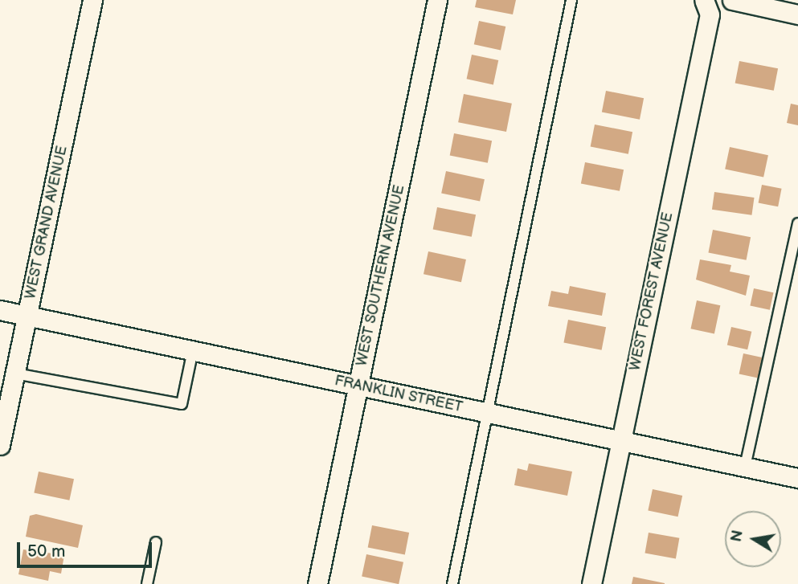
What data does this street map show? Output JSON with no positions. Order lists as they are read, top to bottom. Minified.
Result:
{"streets":{"street":["WEST GRAND AVENUE","WEST SOUTHERN AVENUE","WEST FOREST AVENUE","FRANKLIN STREET"]},"crossings":[["WEST GRAND AVENUE","FRANKLIN STREET"],["WEST SOUTHERN AVENUE","FRANKLIN STREET"],["WEST FOREST AVENUE","FRANKLIN STREET"]],"scale_bar":"50 m","north":"left"}
